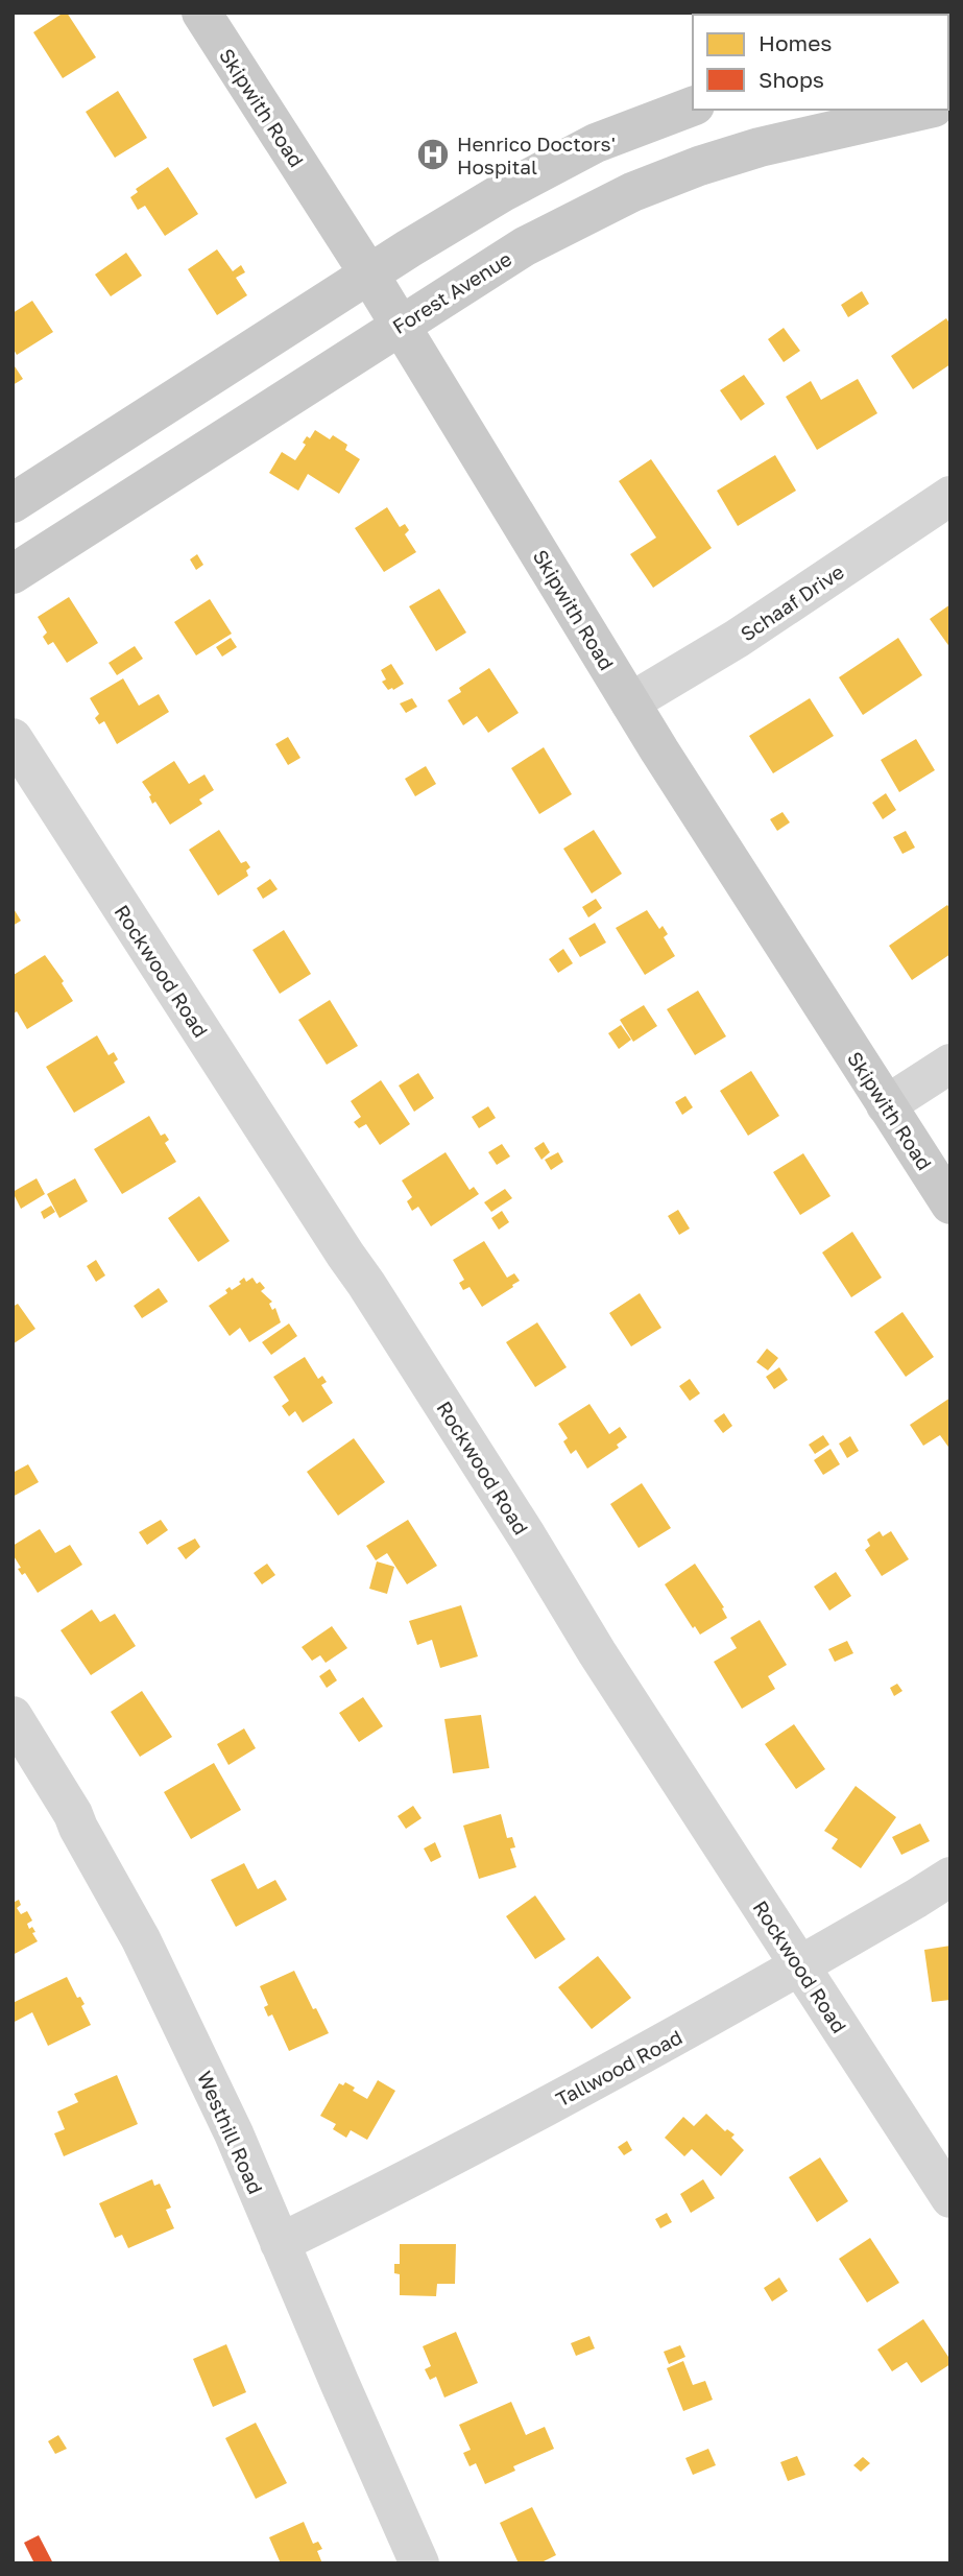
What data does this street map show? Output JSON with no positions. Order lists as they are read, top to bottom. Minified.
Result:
{"streets":{"main road":["Skipwith Road","Forest Avenue"],"street":["Schaaf Drive","Rockwood Road","Tallwood Road","Westhill Road"]},"crossings":[["Skipwith Road","Forest Avenue"],["Skipwith Road","Schaaf Drive"],["Rockwood Road","Tallwood Road"],["Tallwood Road","Westhill Road"]],"places":{"hospital":["Henrico Doctors' Hospital"]},"legend":["Homes","Shops"]}
